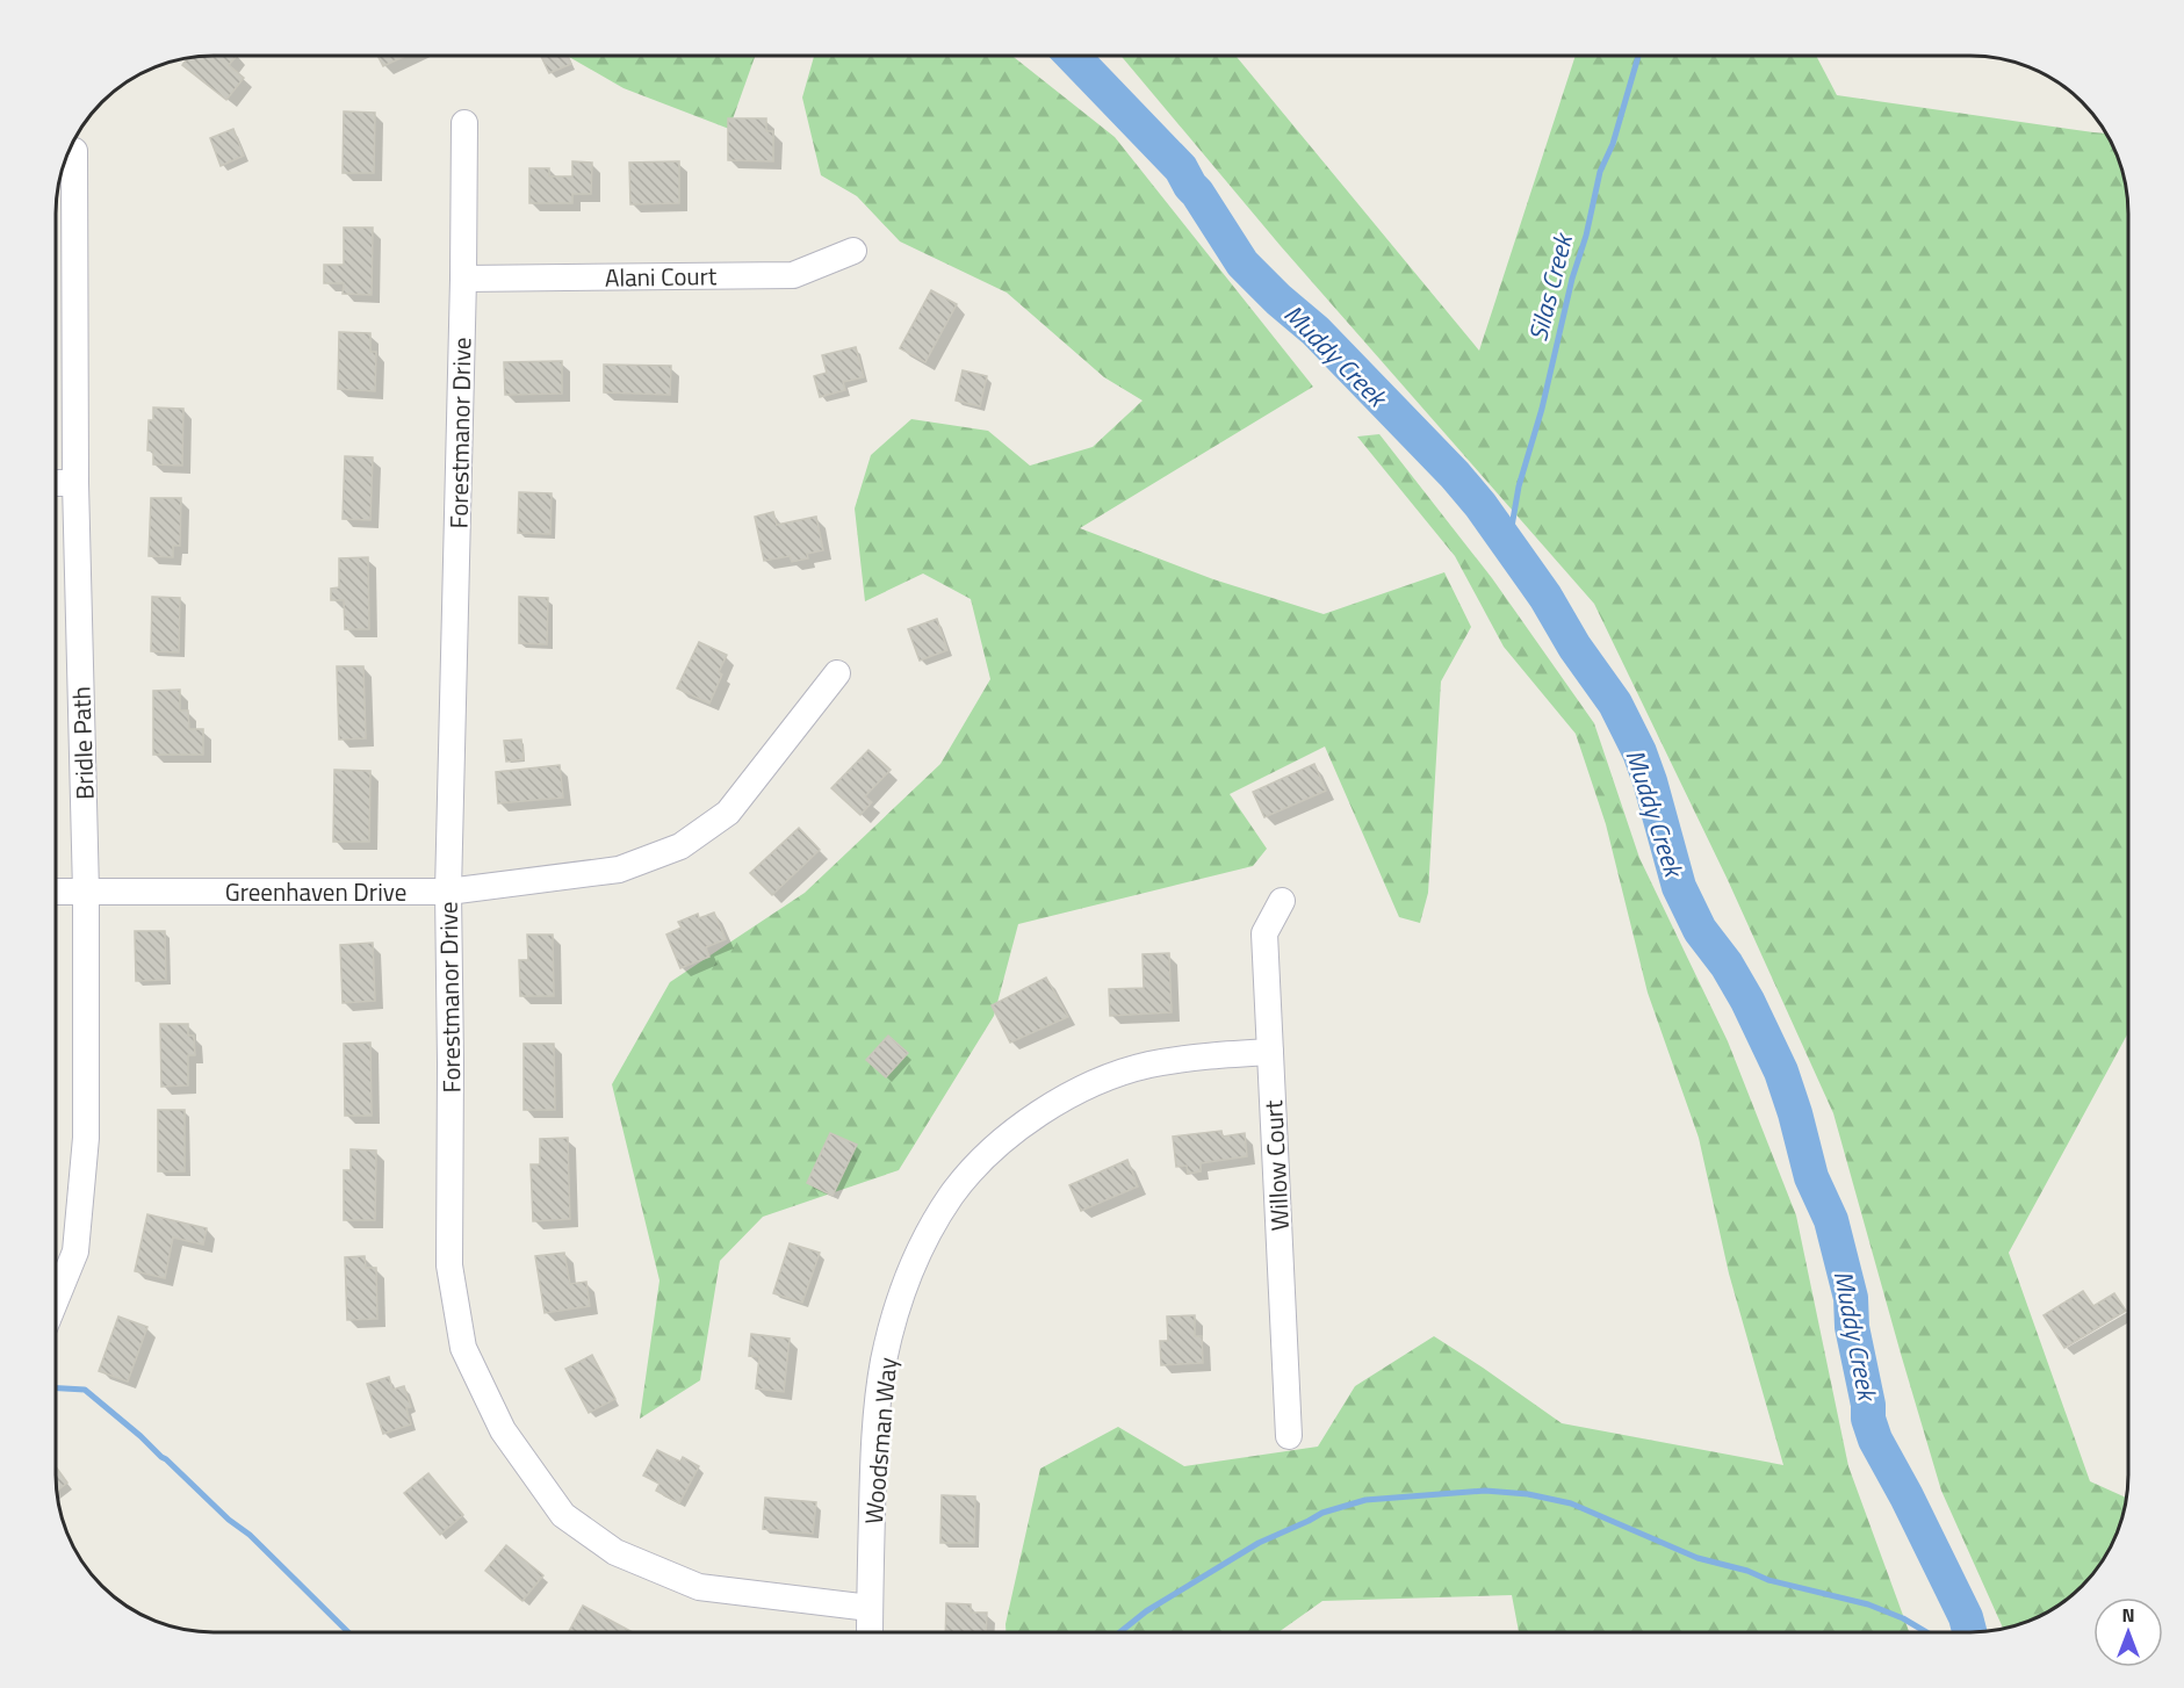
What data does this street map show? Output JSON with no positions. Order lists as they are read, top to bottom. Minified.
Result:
{"streets":{"street":["Alani Court","Forestmanor Drive","Bridle Path","Greenhaven Drive","Willow Court","Woodsman Way"]},"crossings":[["Alani Court","Forestmanor Drive"],["Forestmanor Drive","Greenhaven Drive"],["Forestmanor Drive","Woodsman Way"],["Bridle Path","Greenhaven Drive"],["Willow Court","Woodsman Way"]],"water":["Silas Creek","Muddy Creek"],"north":"top"}
